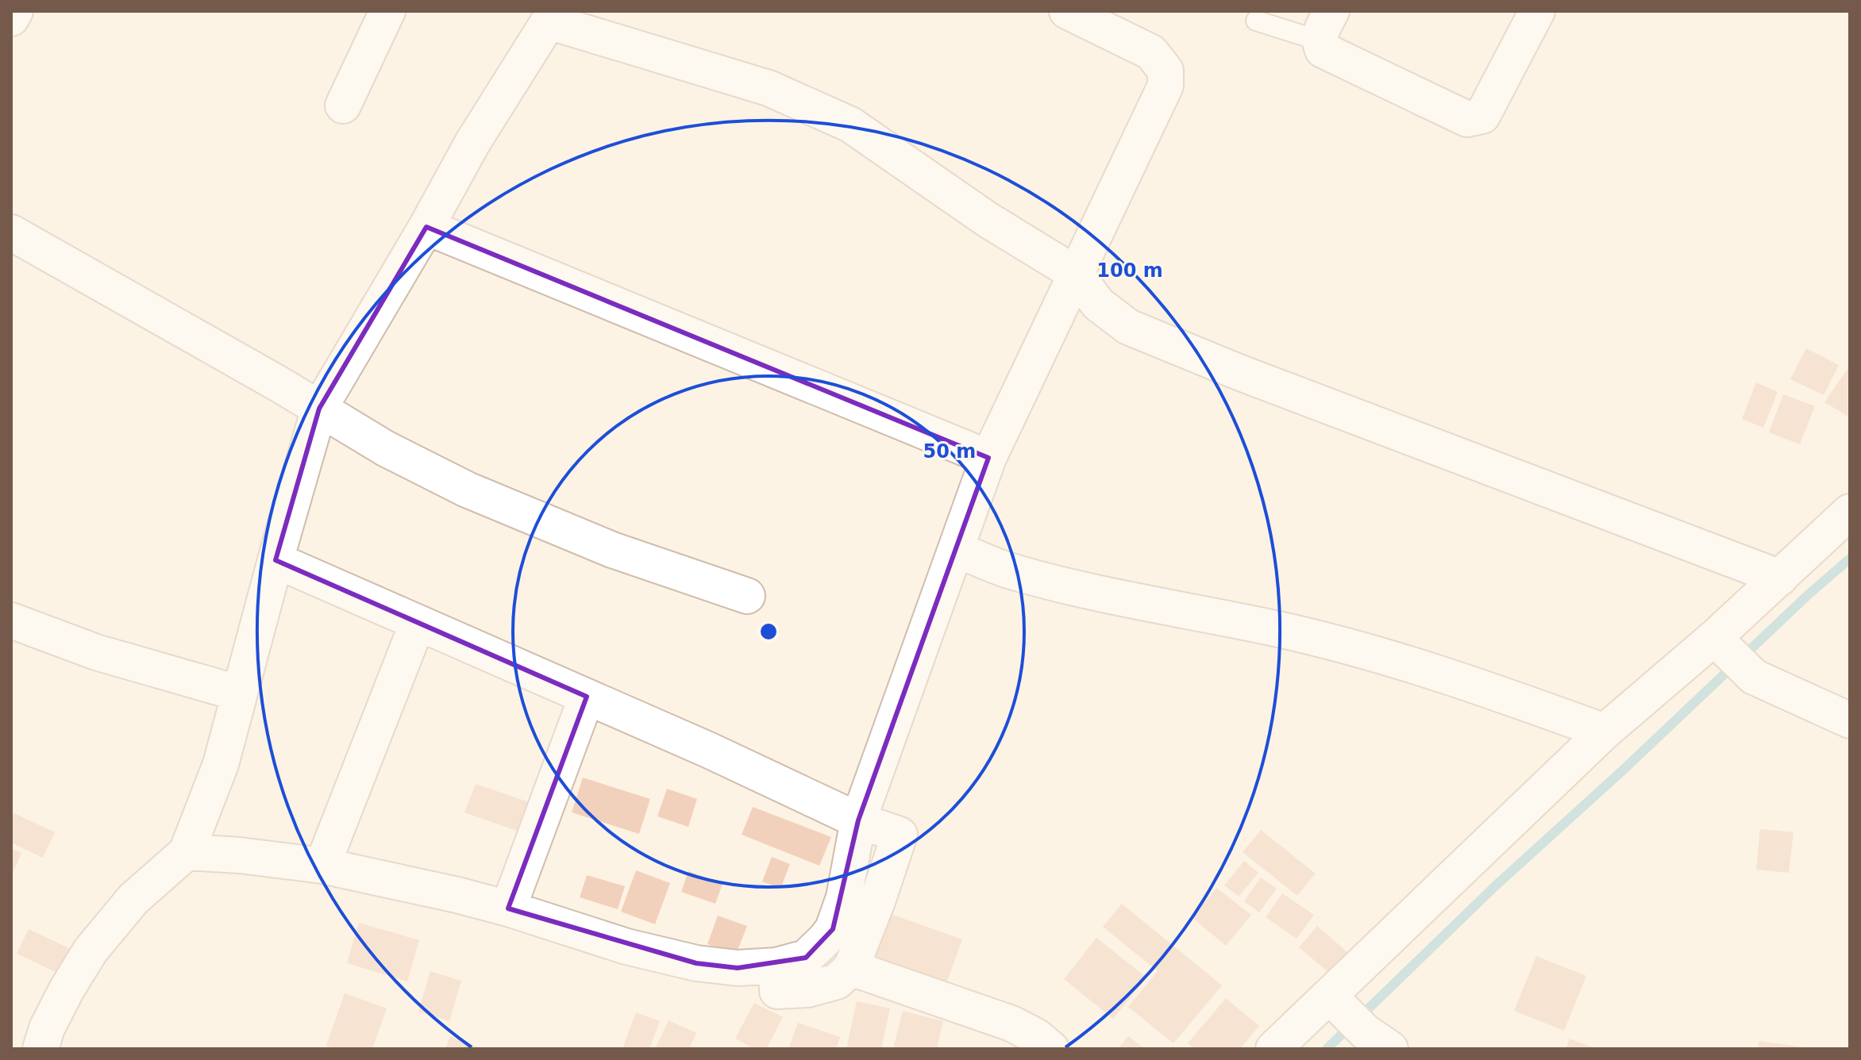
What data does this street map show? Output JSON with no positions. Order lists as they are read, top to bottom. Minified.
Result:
{"rings":["100 m","50 m"]}
